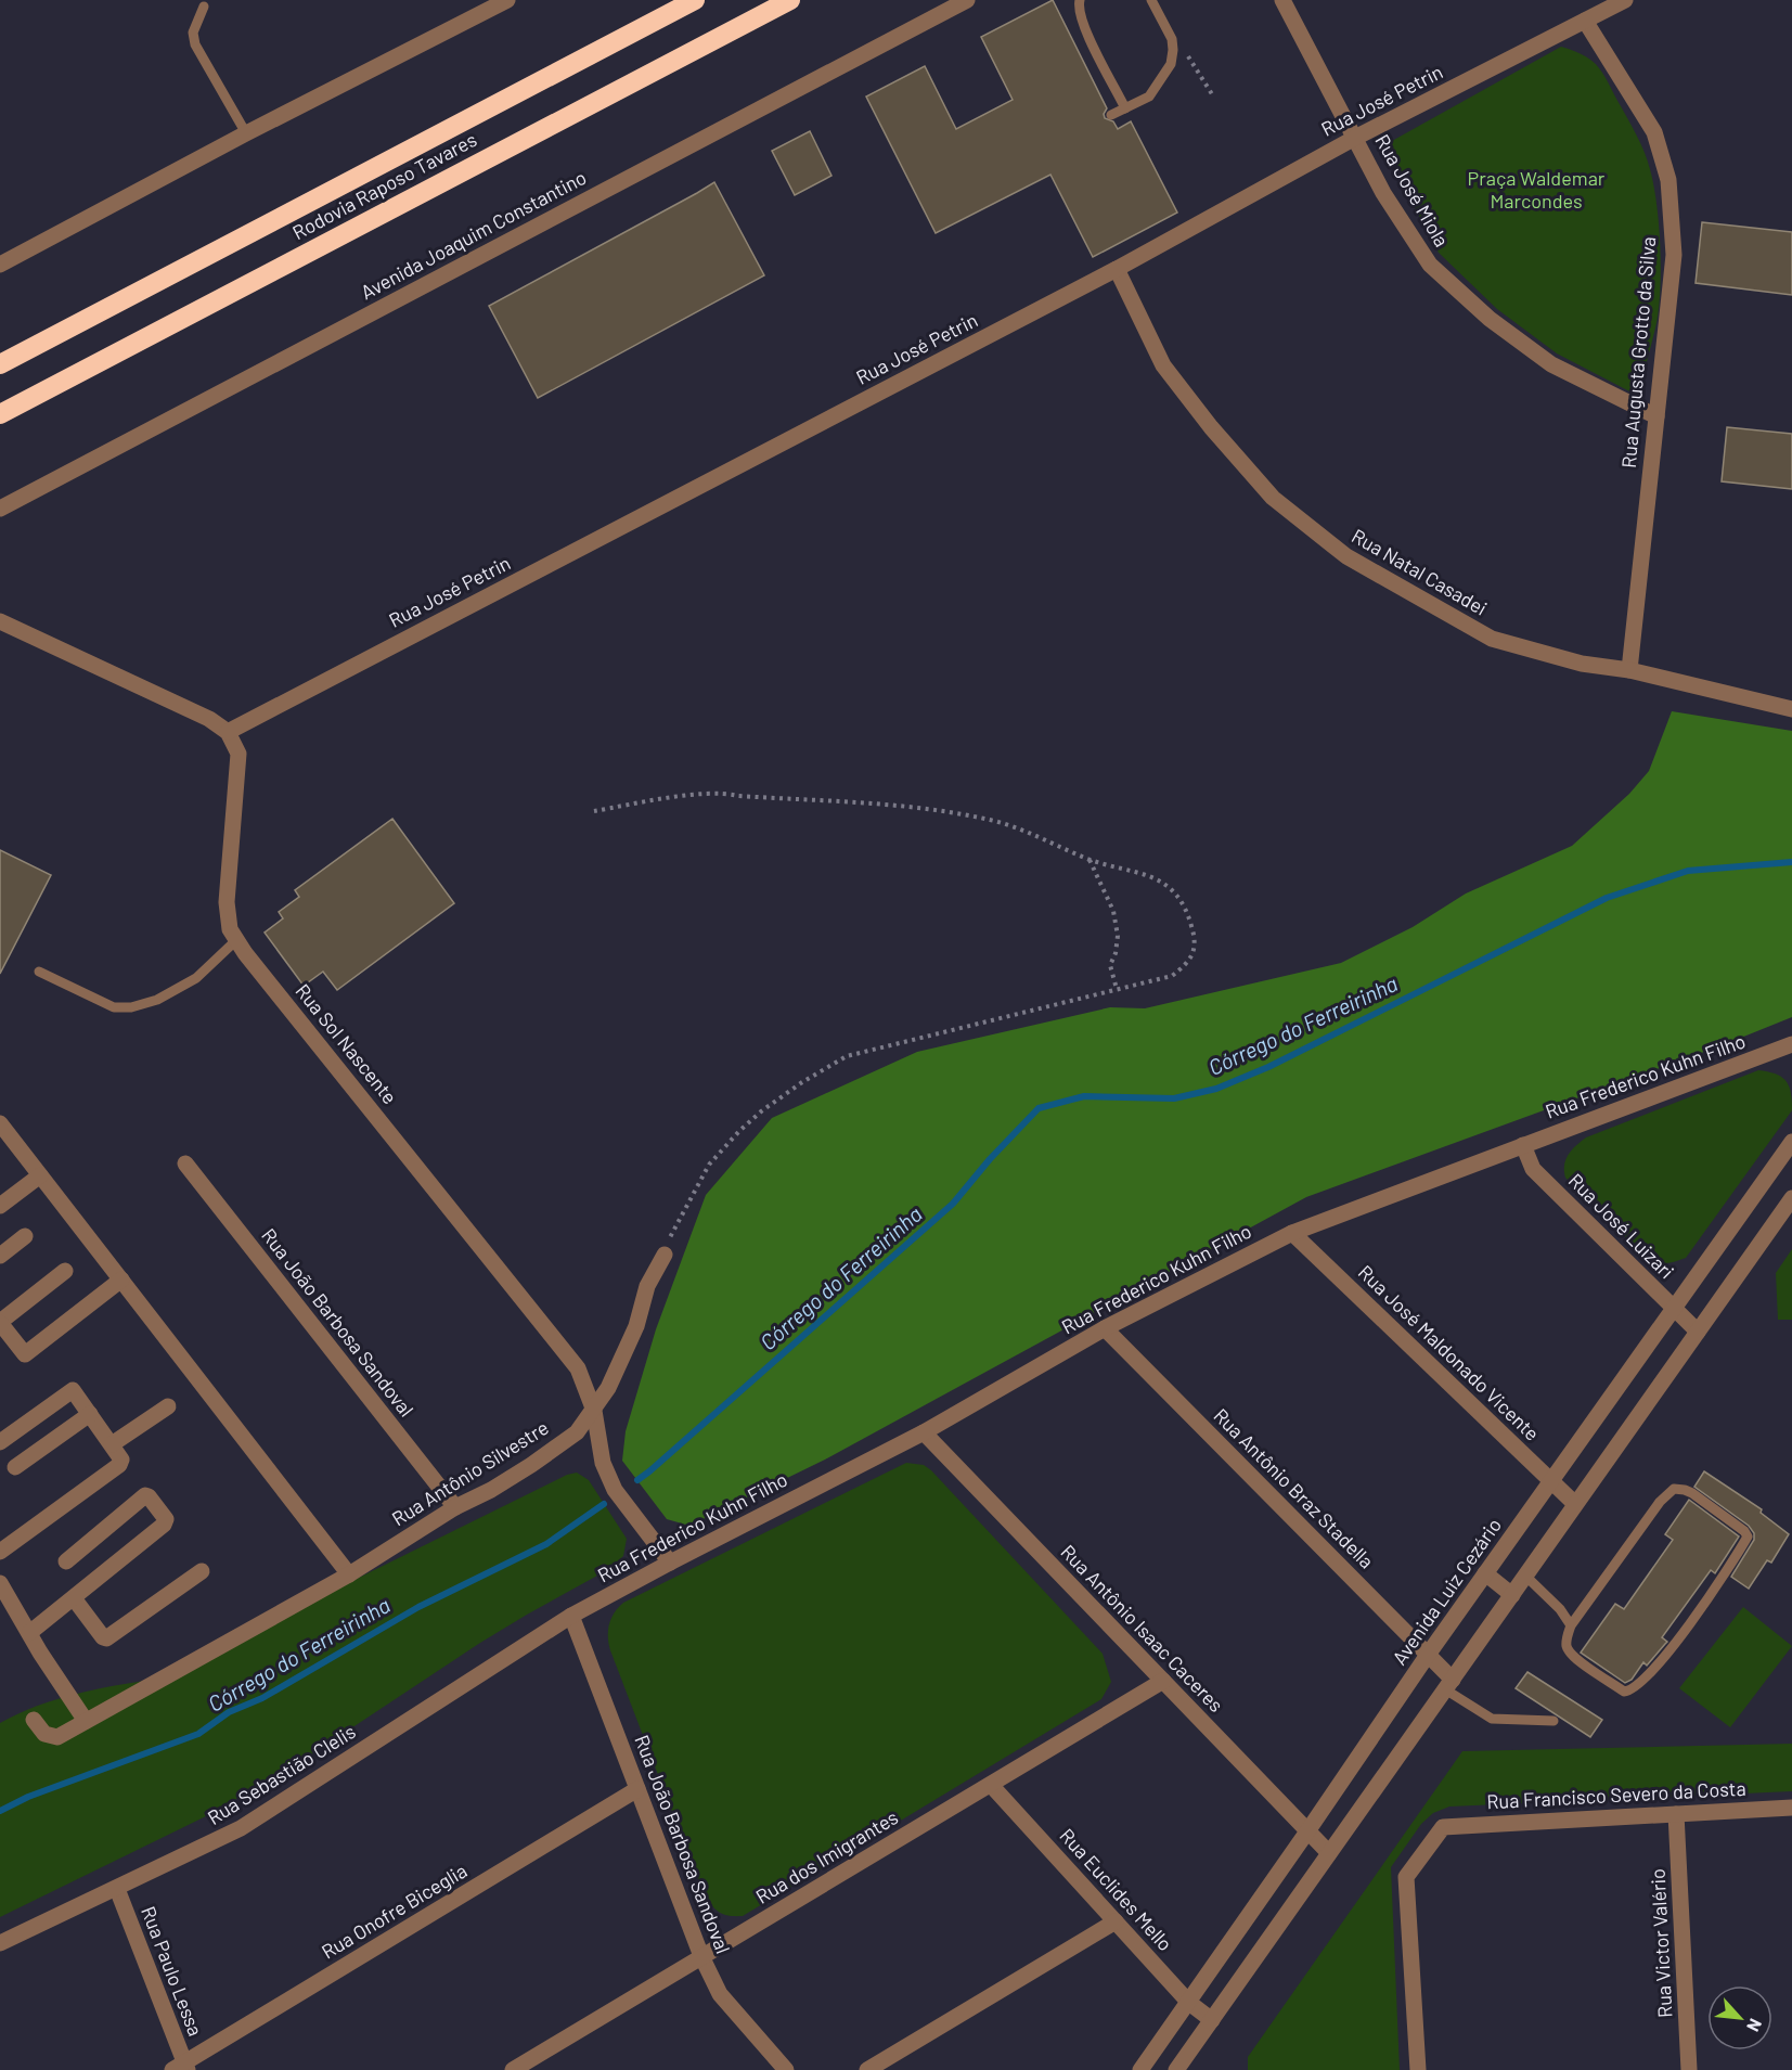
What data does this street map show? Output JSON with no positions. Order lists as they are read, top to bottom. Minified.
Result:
{"streets":{"highway":["Rodovia Raposo Tavares"],"street":["Rua José Petrin","Rua José Miola","Avenida Joaquim Constantino","Rua Augusta Grotto da Silva","Rua Natal Casadei","Rua Sol Nascente","Rua Frederico Kuhn Filho","Rua José Luizari","Rua João Barbosa Sandoval","Rua José Maldonado Vicente","Rua Antônio Silvestre","Rua Antônio Braz Stadella","Avenida Luiz Cezário","Rua Antônio Isaac Caceres","Rua Sebastião Clelis","Rua Francisco Severo da Costa","Rua dos Imigrantes","Rua Euclides Mello","Rua Onofre Biceglia","Rua Victor Valério","Rua Paulo Lessa"]},"crossings":[["Rua José Petrin","Rua José Miola"],["Rua José Petrin","Rua Augusta Grotto da Silva"],["Rua José Petrin","Rua Natal Casadei"],["Rua José Petrin","Rua Sol Nascente"],["Rua José Miola","Rua Augusta Grotto da Silva"],["Rua Augusta Grotto da Silva","Rua Natal Casadei"],["Rua Sol Nascente","Rua Frederico Kuhn Filho"],["Rua Sol Nascente","Rua Antônio Silvestre"],["Rua Frederico Kuhn Filho","Rua José Luizari"],["Rua Frederico Kuhn Filho","Rua João Barbosa Sandoval"],["Rua Frederico Kuhn Filho","Rua José Maldonado Vicente"],["Rua Frederico Kuhn Filho","Rua Antônio Braz Stadella"],["Rua Frederico Kuhn Filho","Rua Antônio Isaac Caceres"],["Rua Frederico Kuhn Filho","Rua Sebastião Clelis"],["Rua José Luizari","Avenida Luiz Cezário"],["Rua João Barbosa Sandoval","Rua Antônio Silvestre"],["Rua João Barbosa Sandoval","Rua Sebastião Clelis"],["Rua João Barbosa Sandoval","Rua dos Imigrantes"],["Rua João Barbosa Sandoval","Rua Onofre Biceglia"],["Rua José Maldonado Vicente","Avenida Luiz Cezário"],["Rua Antônio Braz Stadella","Avenida Luiz Cezário"],["Avenida Luiz Cezário","Rua Antônio Isaac Caceres"],["Avenida Luiz Cezário","Rua Euclides Mello"],["Rua Antônio Isaac Caceres","Rua dos Imigrantes"],["Rua Sebastião Clelis","Rua Paulo Lessa"],["Rua Francisco Severo da Costa","Rua Victor Valério"],["Rua dos Imigrantes","Rua Euclides Mello"],["Rua Onofre Biceglia","Rua Paulo Lessa"]],"water":["Córrego do Ferreirinha"],"parks":["Praça Waldemar Marcondes"],"north":"bottom right"}
